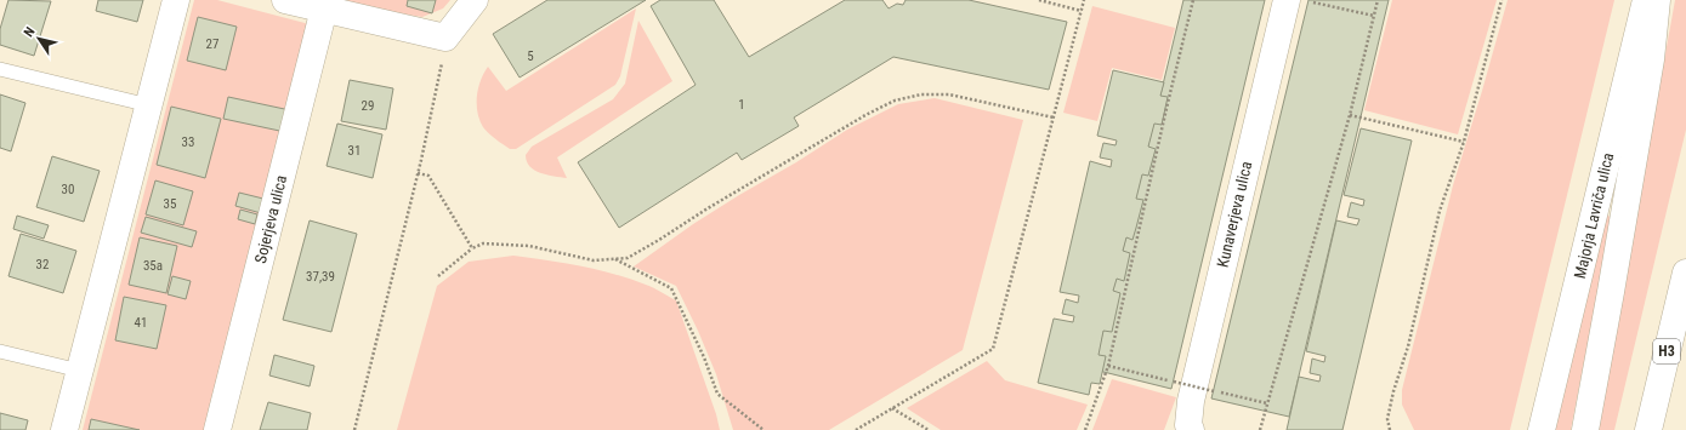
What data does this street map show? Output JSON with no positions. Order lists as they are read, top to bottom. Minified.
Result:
{"streets":{"main road":["Kunaverjeva ulica","Majorja Lavriča ulica","Sojerjeva ulica","H3"]},"house_numbers":["27","5","1","29","33","31","30","35","32","35a","37,39","41"],"north":"top left"}
